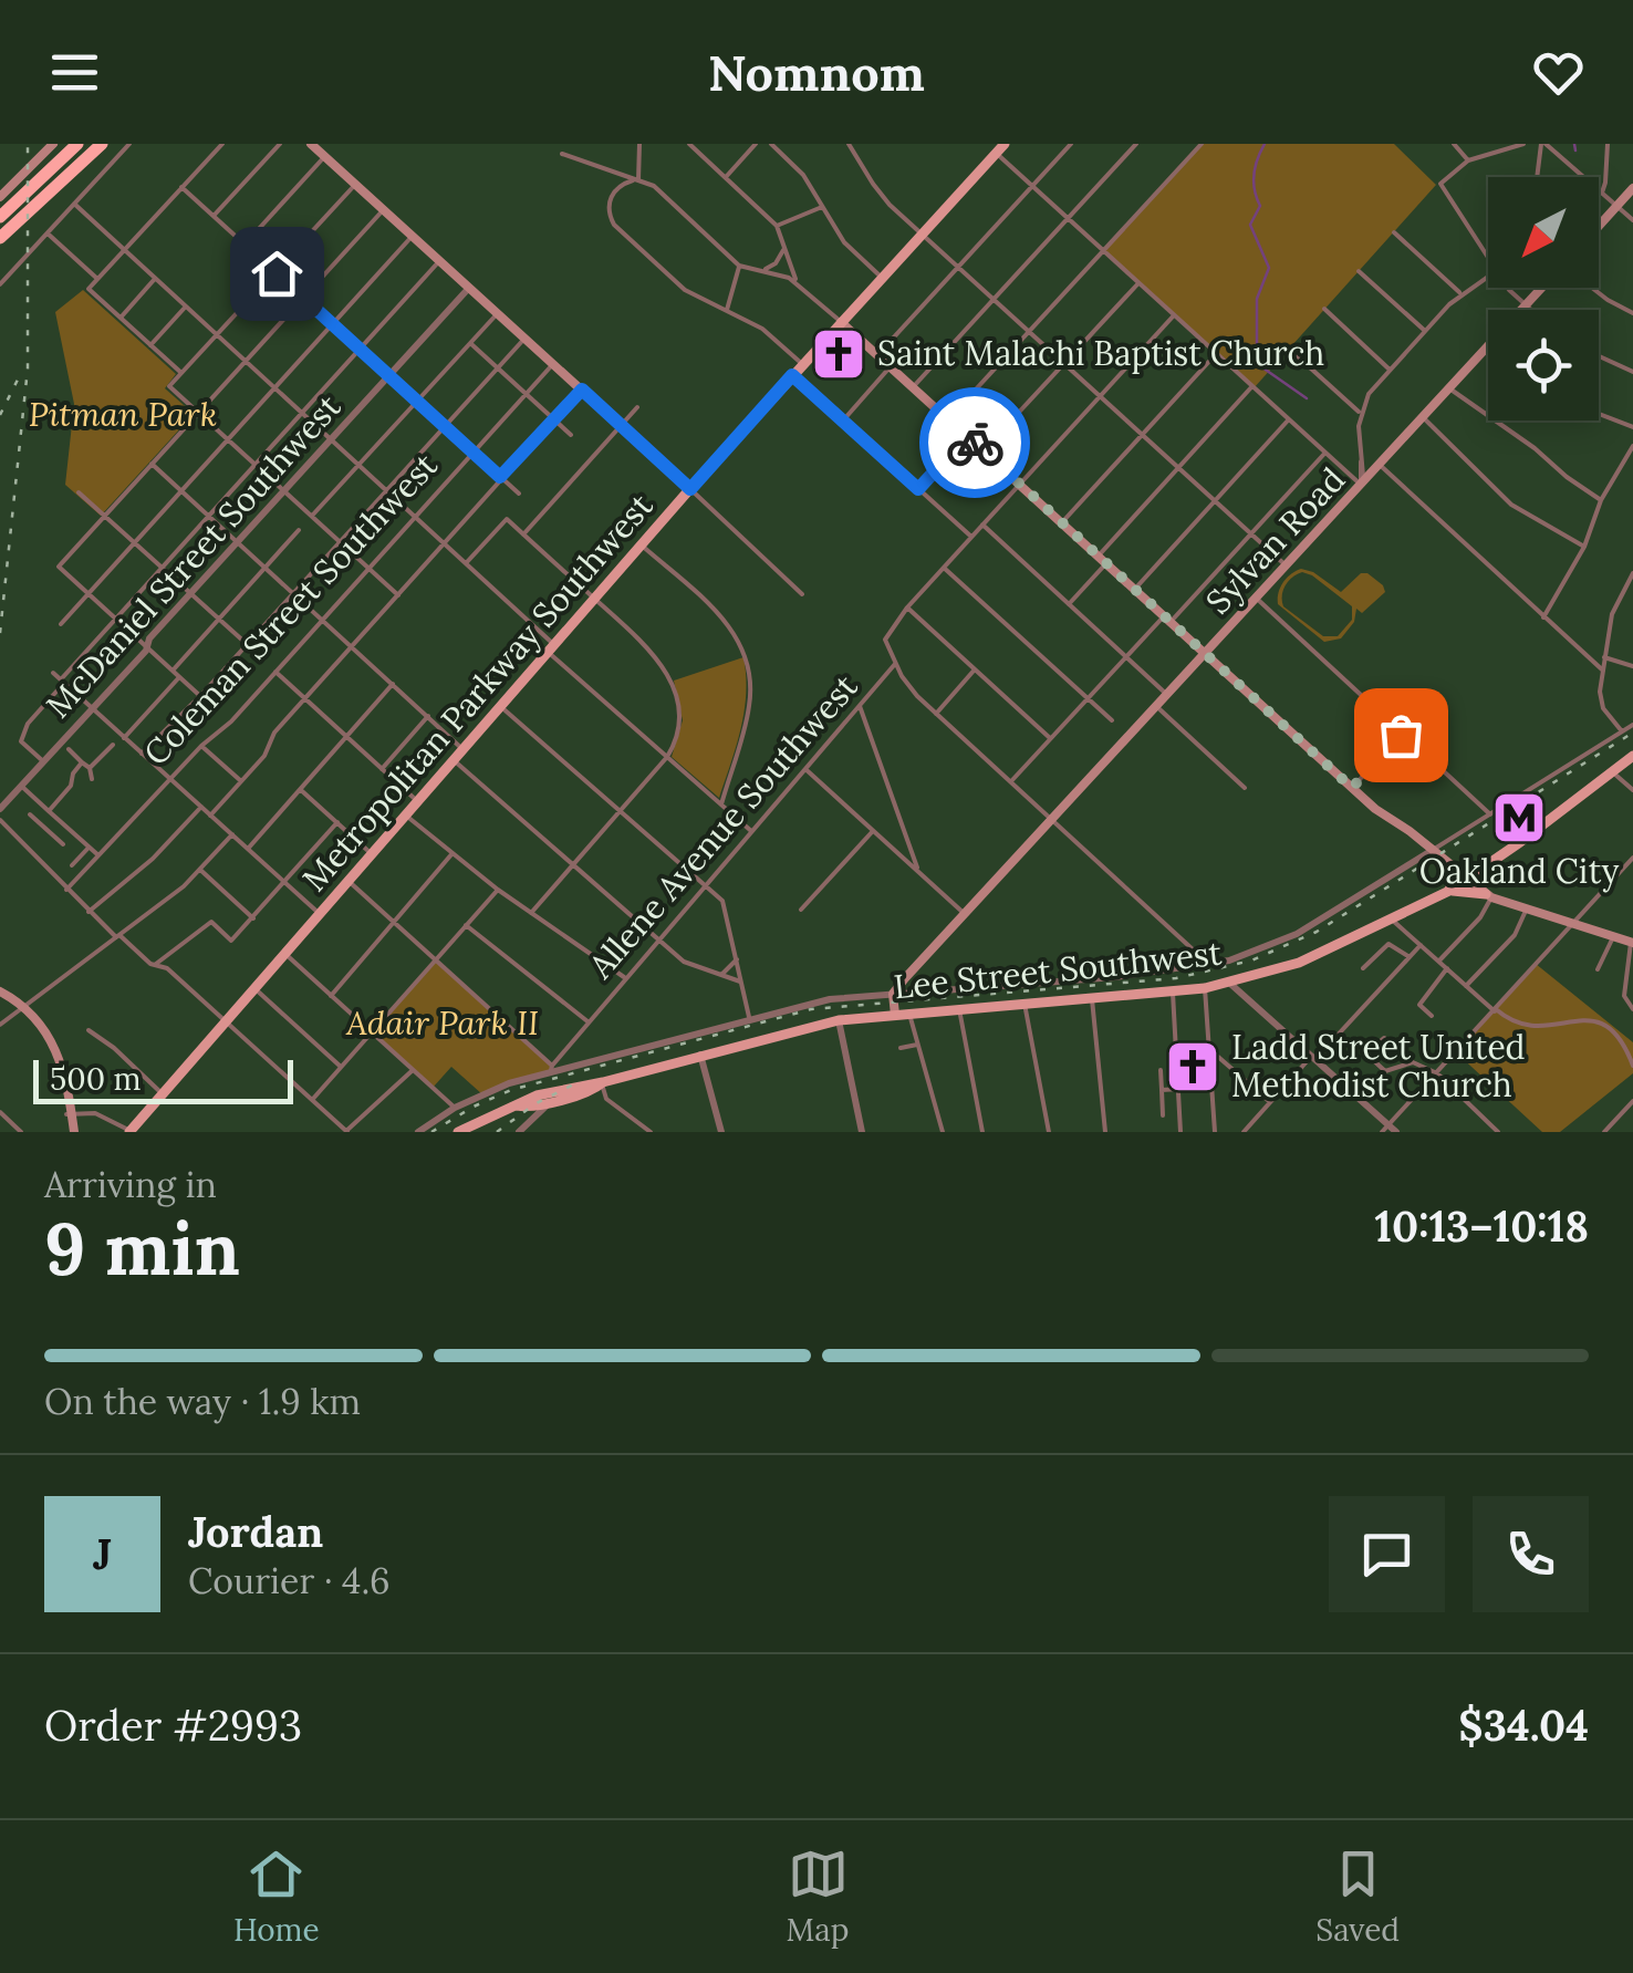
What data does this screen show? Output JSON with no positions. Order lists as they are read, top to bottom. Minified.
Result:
{"streets":{"main road":["Sylvan Road","Metropolitan Parkway Southwest","Lee Street Southwest"],"street":["McDaniel Street Southwest","Coleman Street Southwest","Allene Avenue Southwest"]},"parks":["Pitman Park","Adair Park II"],"places":{"church":["Saint Malachi Baptist Church","Ladd Street United Methodist Church"],"metro station":["Oakland City"]},"scale_bar":"500 m","north":"bottom left","page":{"header":"Nomnom","scale":"500 m","heading":["9 min","Arriving in","10:13–10:18"],"panel":["Jordan","Courier · 4.6","Order #2993","$34.04"],"bar":"On the way · 1.9 km","round":"J","tabs":["Home","Map","Saved"]}}
